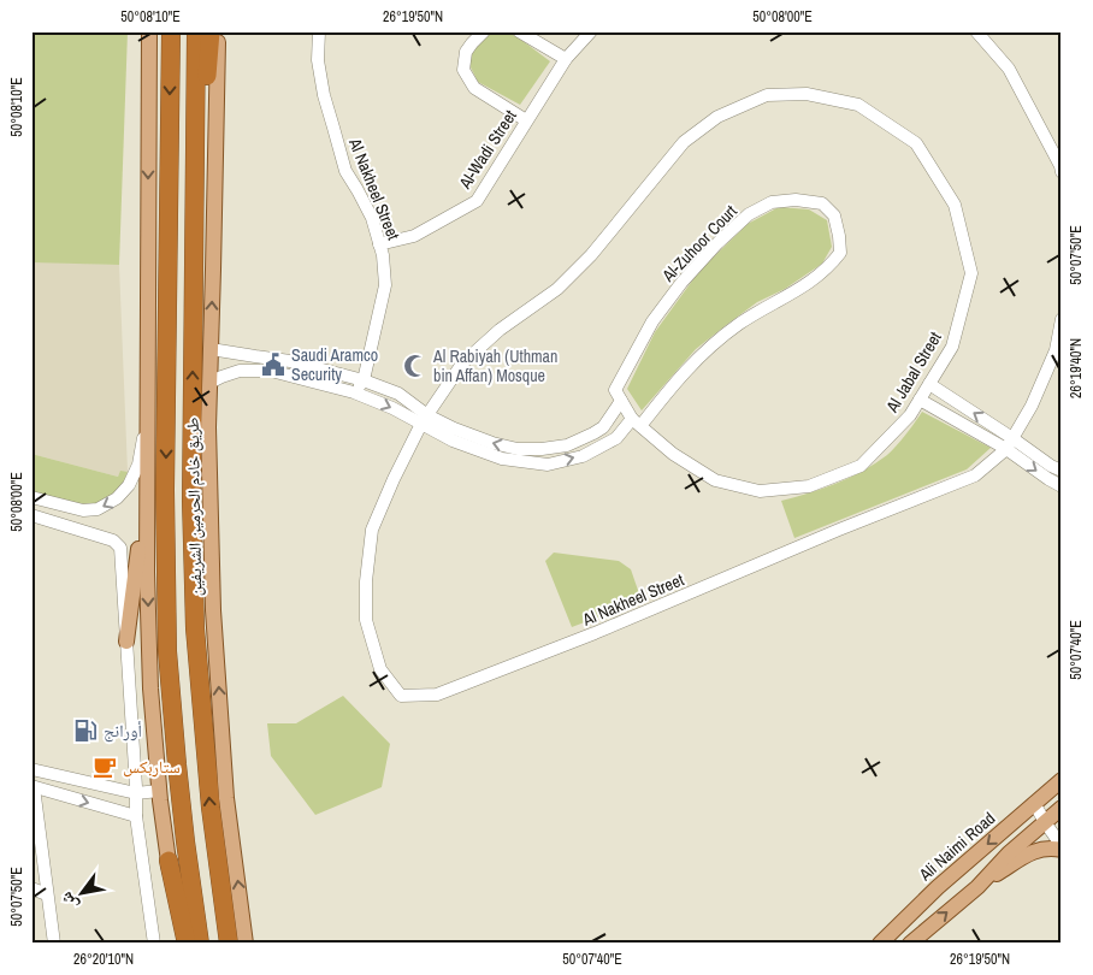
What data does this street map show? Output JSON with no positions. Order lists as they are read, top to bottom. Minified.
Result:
{"streets":{"highway":["طريق خادم الحرمين الشريفين"],"main road":["Ali Naimi Road"],"street":["Al-Wadi Street","Al Nakheel Street","Al-Zuhoor Court","Al Jabal Street"]},"crossings":[["Al-Wadi Street","Al Nakheel Street"],["Al Nakheel Street","Al Jabal Street"],["Al-Zuhoor Court","Al Jabal Street"]],"places":{"public building":["Saudi Aramco Security"],"mosque":["Al Rabiyah (Uthman bin Affan) Mosque"],"fuel station":["أورانج"],"cafe":["ستاربكس"]},"north":"bottom left","coordinates":["50°08'10\"E","26°19'50\"N","50°08'00\"E","50°07'50\"E","26°19'40\"N","50°07'40\"E","26°20'10\"N"]}
